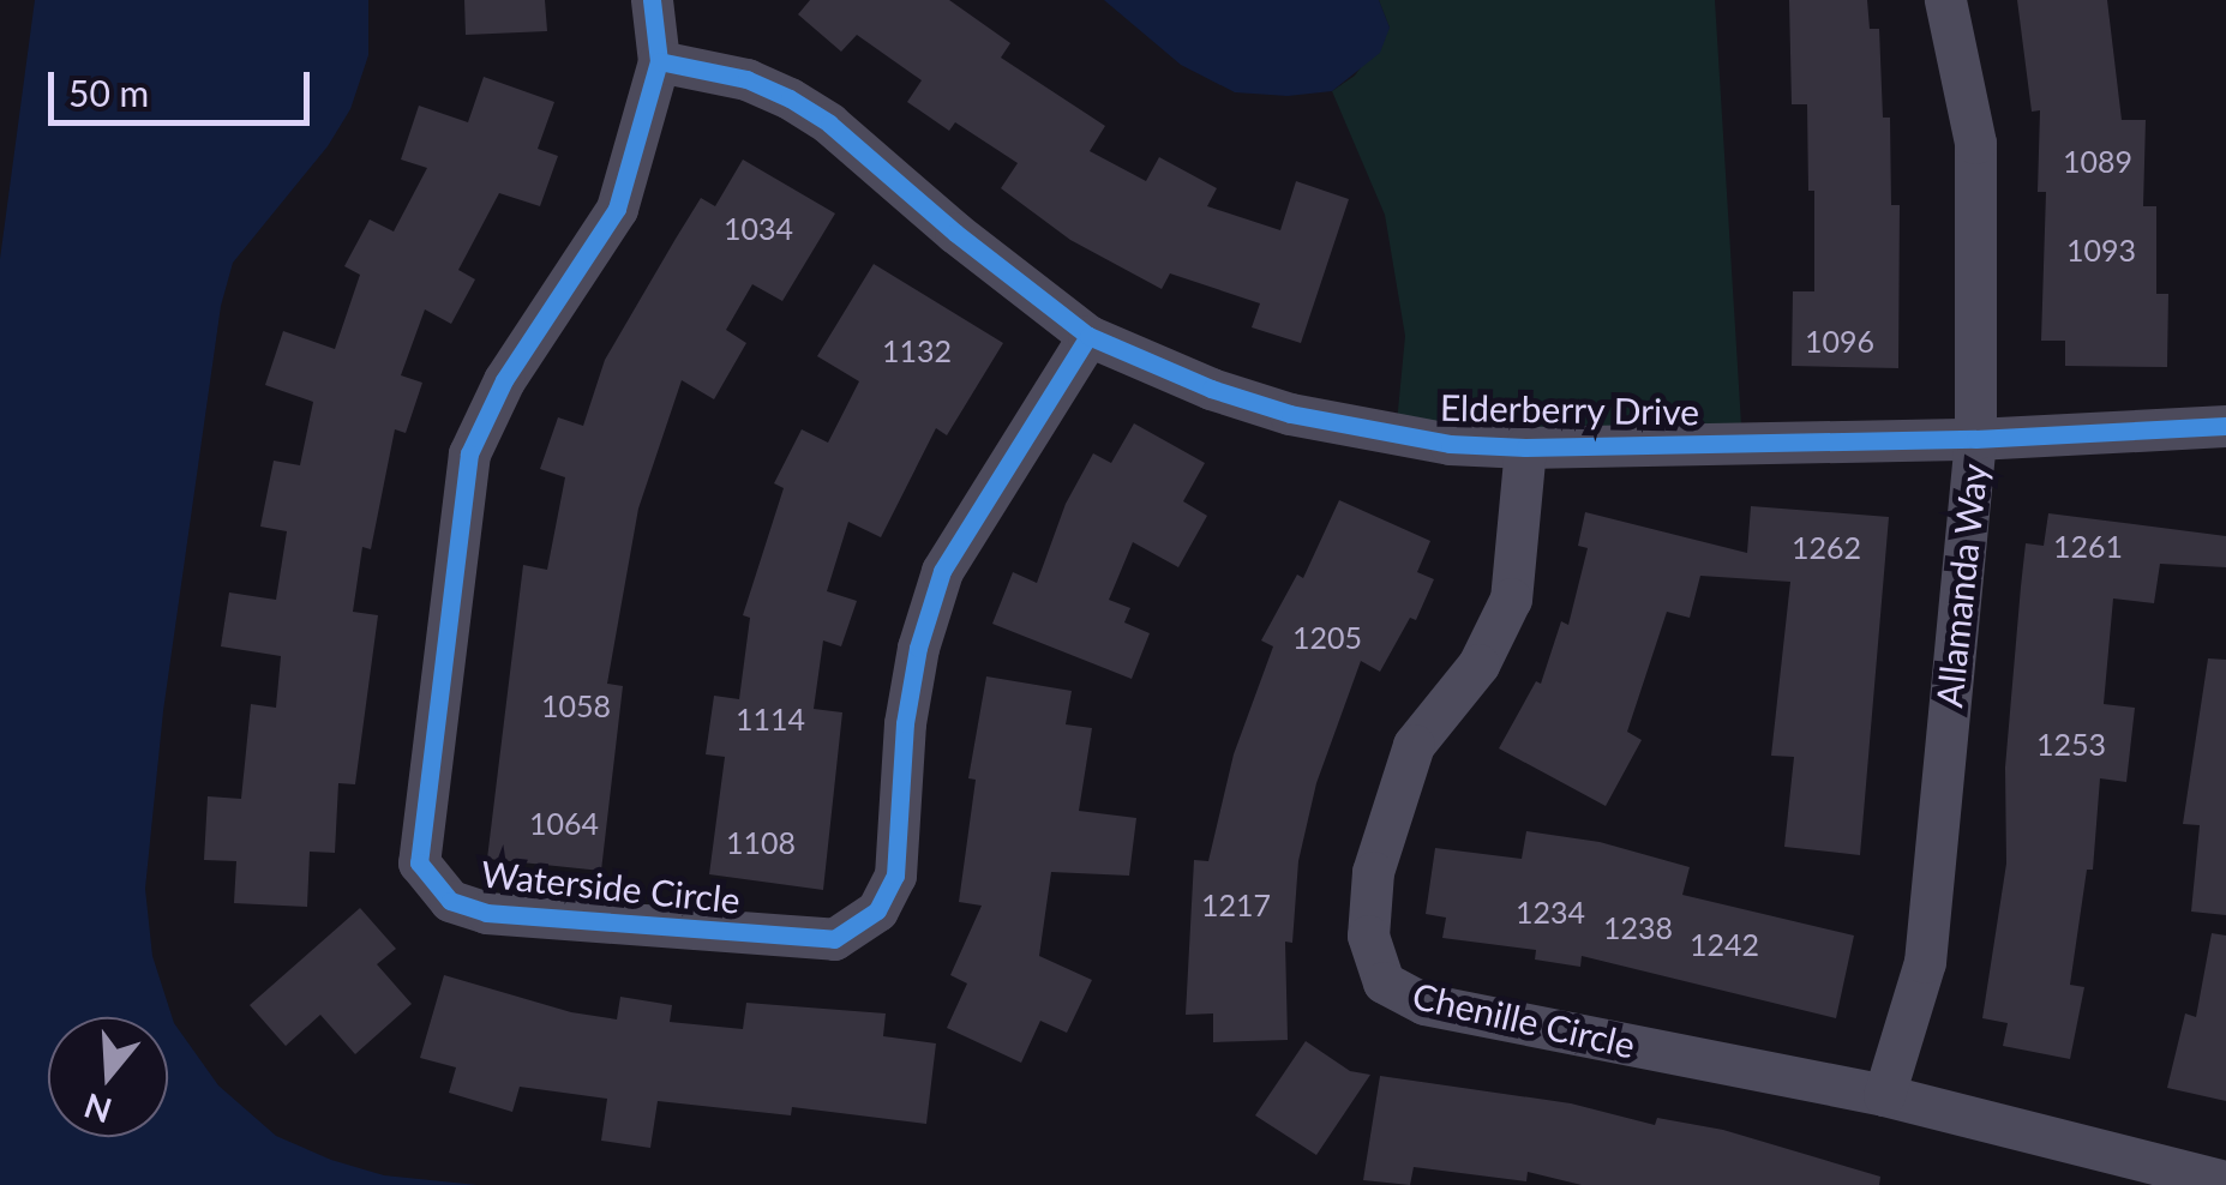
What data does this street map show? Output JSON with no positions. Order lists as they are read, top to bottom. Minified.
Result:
{"streets":{"street":["Elderberry Drive","Allamanda Way","Waterside Circle","Chenille Circle"]},"crossings":[["Elderberry Drive","Allamanda Way"],["Elderberry Drive","Waterside Circle"],["Elderberry Drive","Chenille Circle"],["Allamanda Way","Chenille Circle"]],"house_numbers":["1089","1034","1093","1096","1132","1261","1262","1205","1058","1114","1253","1064","1108","1217","1234","1238","1242"],"scale_bar":"50 m","north":"bottom"}
